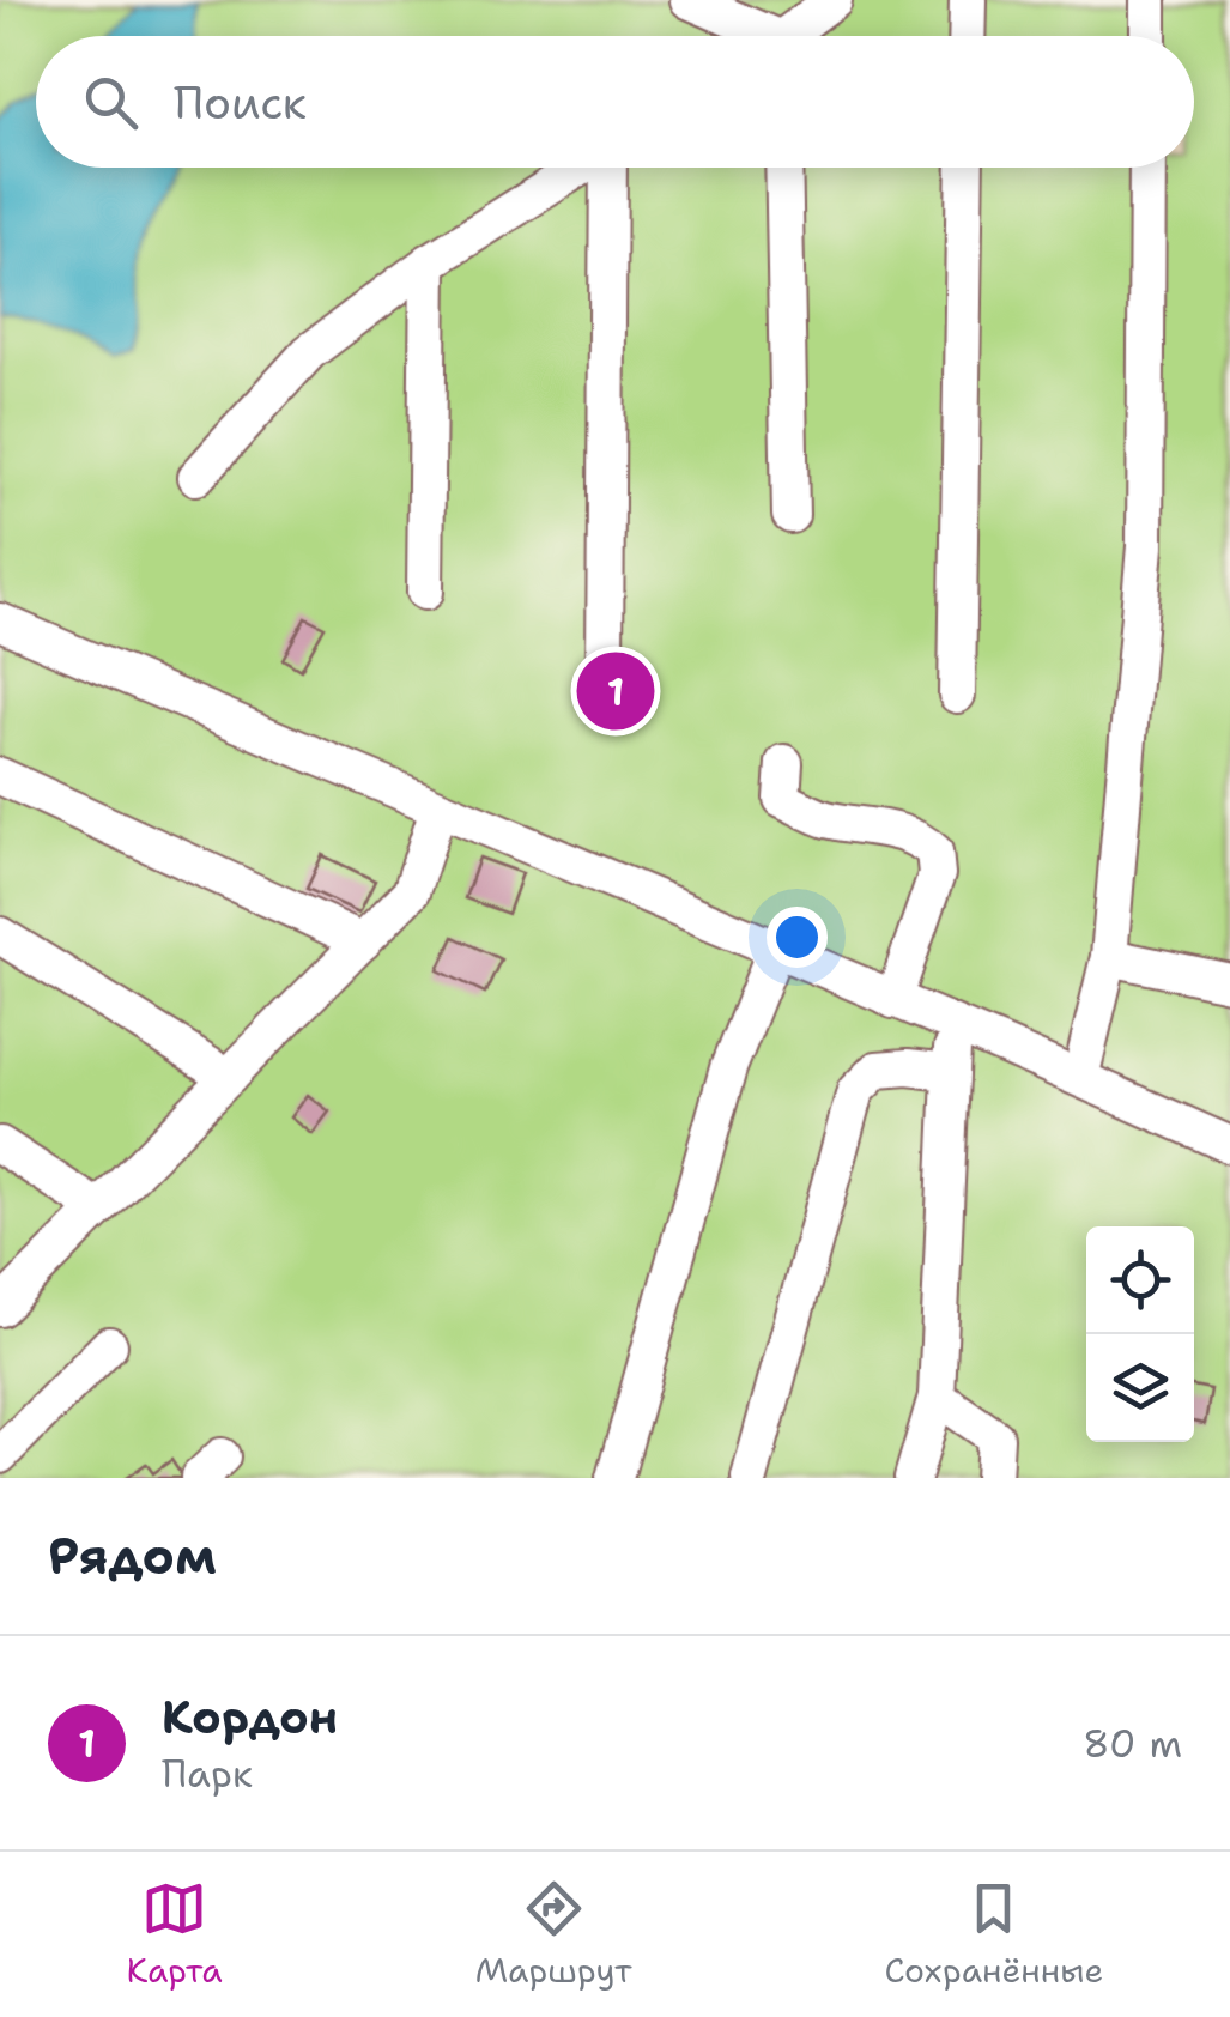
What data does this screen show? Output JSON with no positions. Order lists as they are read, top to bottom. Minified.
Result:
{"page":{"search":"Поиск","pins":"1","heading":"Рядом","list":[{"mark":"1","name":"Кордон","note":"Парк","value":"80 m"}],"nav":["Карта","Маршрут","Сохранённые"]}}
